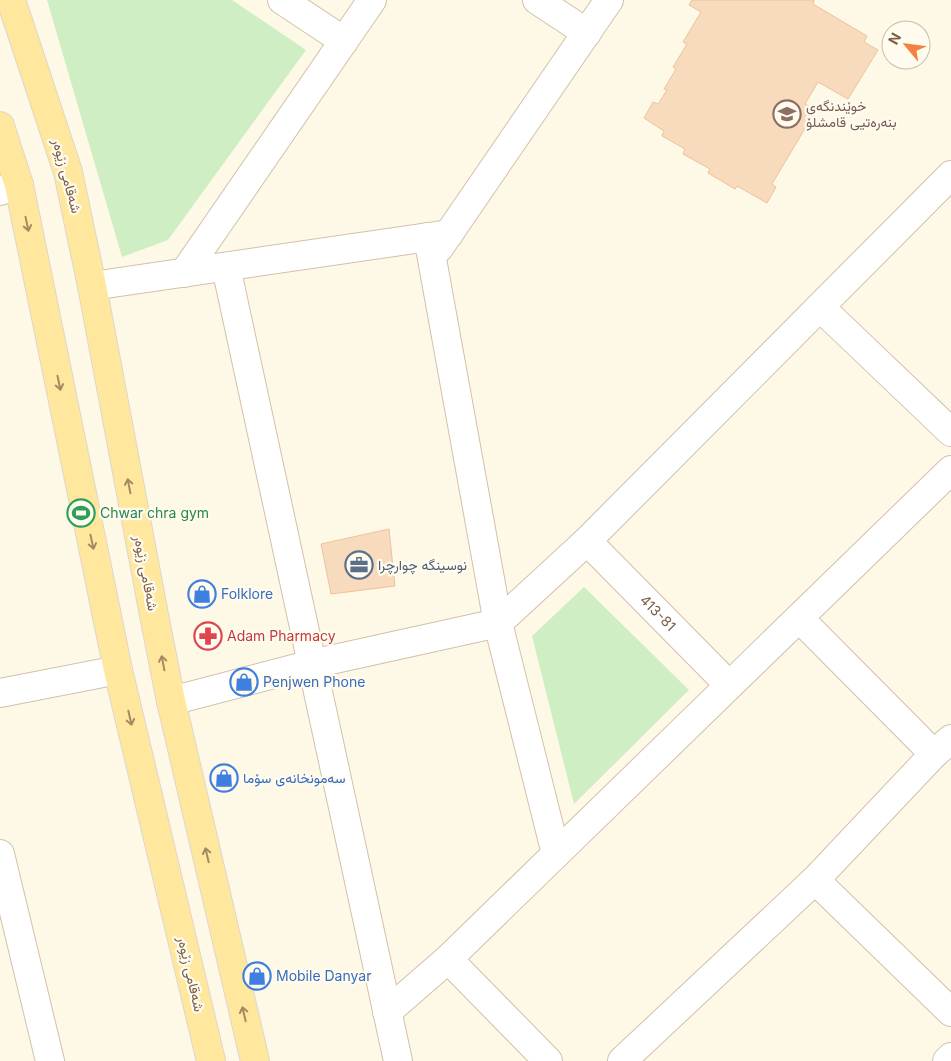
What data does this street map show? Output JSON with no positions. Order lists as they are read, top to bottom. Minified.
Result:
{"streets":{"main road":["شەقامی زێوەر"],"street":["413-81"]},"places":{"school or university":["خوێندنگەی بنەرەتیی قامشلۆ"],"sports":["Chwar chra gym"],"office":["نوسینگە چوارچرا"],"shop":["Folklore","Penjwen Phone","سەمونخانەی سۆما","Mobile Danyar"],"pharmacy":["Adam Pharmacy"]},"north":"top left"}
